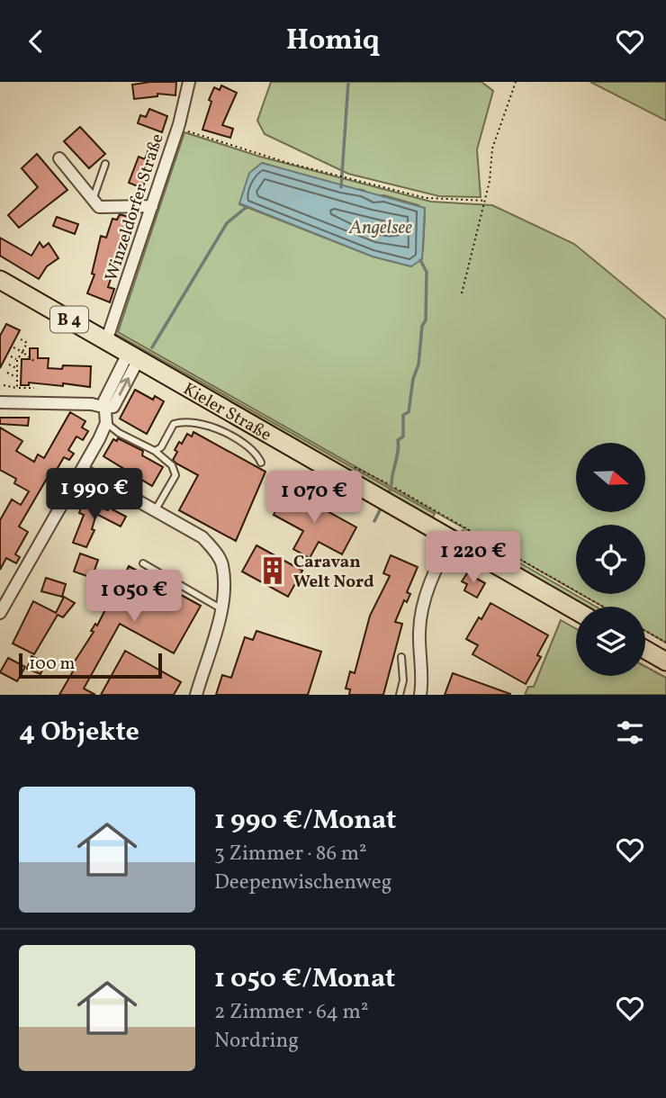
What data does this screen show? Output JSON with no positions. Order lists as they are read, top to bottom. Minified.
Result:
{"streets":{"main road":["B 4","Kieler Straße"],"street":["Winzeldorfer Straße"]},"crossings":[["Winzeldorfer Straße","Kieler Straße"]],"water":["Angelsee"],"places":{"building":["Caravan Welt Nord"]},"scale_bar":"100 m","north":"right","page":{"header":"Homiq","price":["1 990 €","1 070 €","1 220 €","1 050 €"],"scale":"100 m","heading":"4 Objekte","list":[{"name":"1 990 €/Monat","note":"3 Zimmer · 86 m² · Deepenwischenweg"},{"name":"1 050 €/Monat","note":"2 Zimmer · 64 m² · Nordring"}]}}
